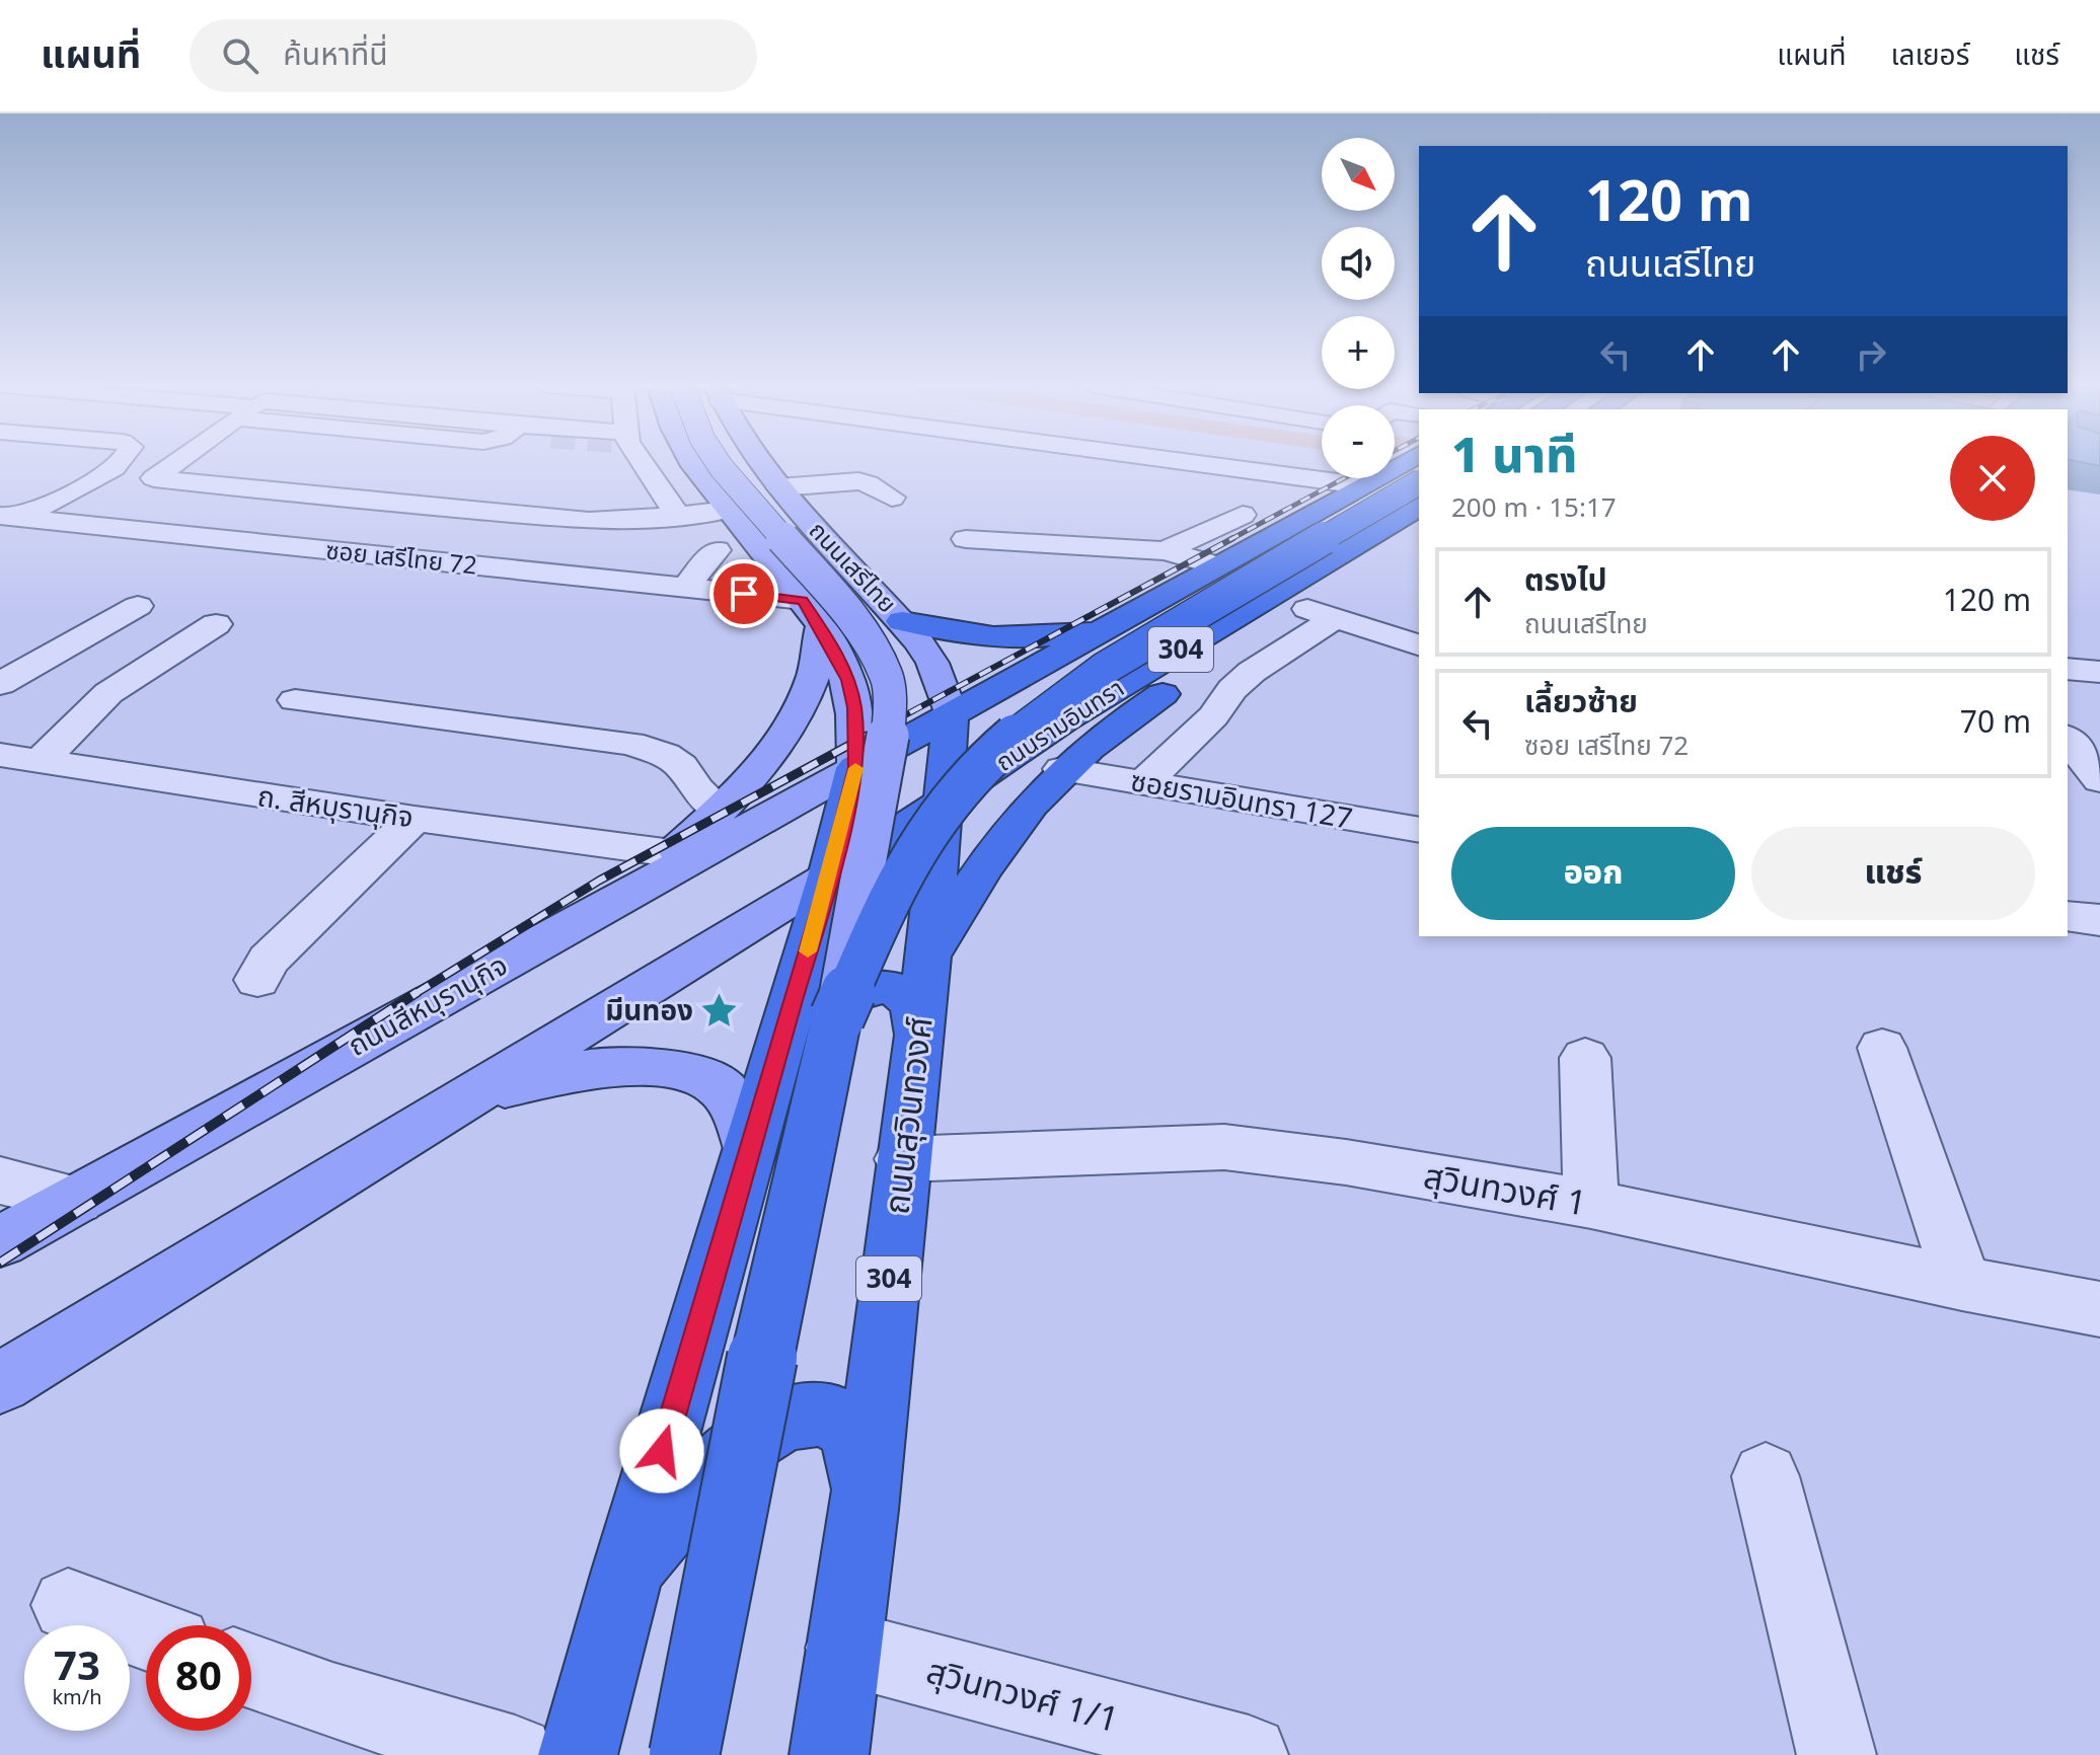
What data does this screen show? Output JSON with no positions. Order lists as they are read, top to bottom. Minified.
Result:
{"streets":{"highway":["304","ถนนรามอินทรา","ถนนสุวินทวงศ์"],"main road":["ถนนเสรีไทย","ถนนสีหบุรานุกิจ"],"street":["ซอย เสรีไทย 72","ซอยรามอินทรา 127","ถ. สีหบุรานุกิจ","สุวินทวงศ์ 1","สุวินทวงศ์ 1/1"]},"crossings":[["ซอย เสรีไทย 72","ถนนเสรีไทย"],["ถนนเสรีไทย","304"],["ถนนเสรีไทย","ถนนสีหบุรานุกิจ"],["ถนนเสรีไทย","ถนนสุวินทวงศ์"],["304","ถนนสีหบุรานุกิจ"],["304","ถนนสุวินทวงศ์"],["ถนนรามอินทรา","ถนนสุวินทวงศ์"],["ถนนสุวินทวงศ์","สุวินทวงศ์ 1"],["ถนนสุวินทวงศ์","สุวินทวงศ์ 1/1"]],"places":{"place":["มีนทอง"]},"north":"bottom right","page":{"header":"แผนที่","search":"ค้นหาที่นี่","nav":["แผนที่","เลเยอร์","แชร์"],"map_buttons":["+","−"],"turn":["120 m","ถนนเสรีไทย"],"heading":["1 นาที","200 m · 15:17"],"list":[{"name":"ตรงไป","note":"ถนนเสรีไทย","value":"120 m"},{"name":"เลี้ยวซ้าย","note":"ซอย เสรีไทย 72","value":"70 m"}],"buttons":["ออก","แชร์"],"speed":"73 km/h","limit":"80"}}
